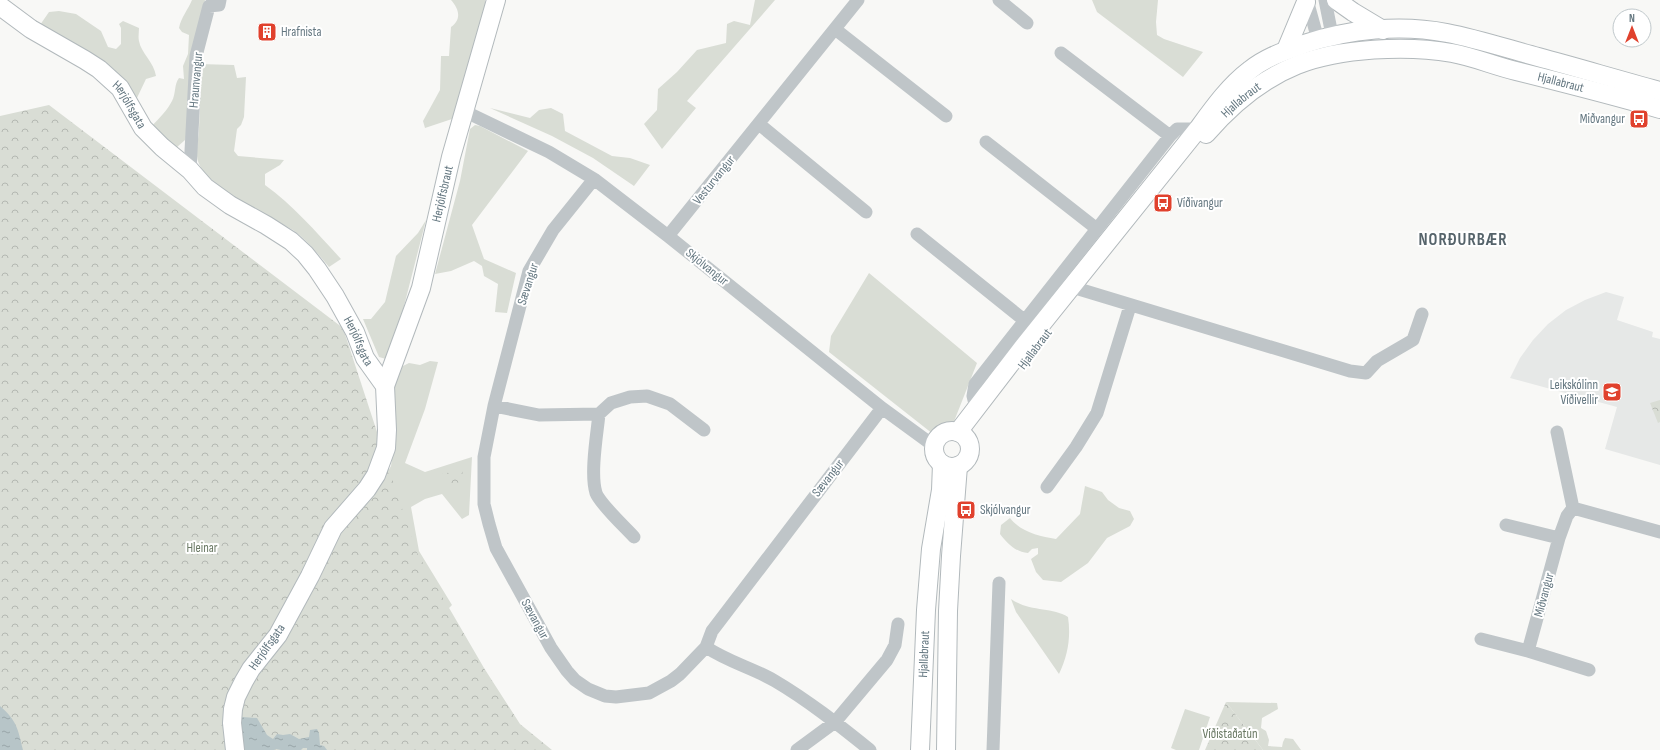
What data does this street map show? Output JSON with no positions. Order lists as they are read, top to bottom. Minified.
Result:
{"streets":{"main road":["Hjallabraut","Herjólfsgata","Herjólfsbraut"],"street":["Hraunvangur","Vesturvangur","Skjólvangur","Sævangur","Miðvangur"]},"crossings":[["Hraunvangur","Herjólfsgata"],["Hjallabraut","Skjólvangur"],["Herjólfsgata","Herjólfsbraut"],["Vesturvangur","Skjólvangur"],["Herjólfsbraut","Skjólvangur"],["Skjólvangur","Sævangur"]],"districts":["NORÐURBÆR"],"parks":["Hleinar","Víðistaðatún"],"places":{"building":["Hrafnista"],"bus stop":["Miðvangur","Víðivangur","Skjólvangur"],"school or university":["Leikskólinn Víðivellir"]},"north":"top"}
